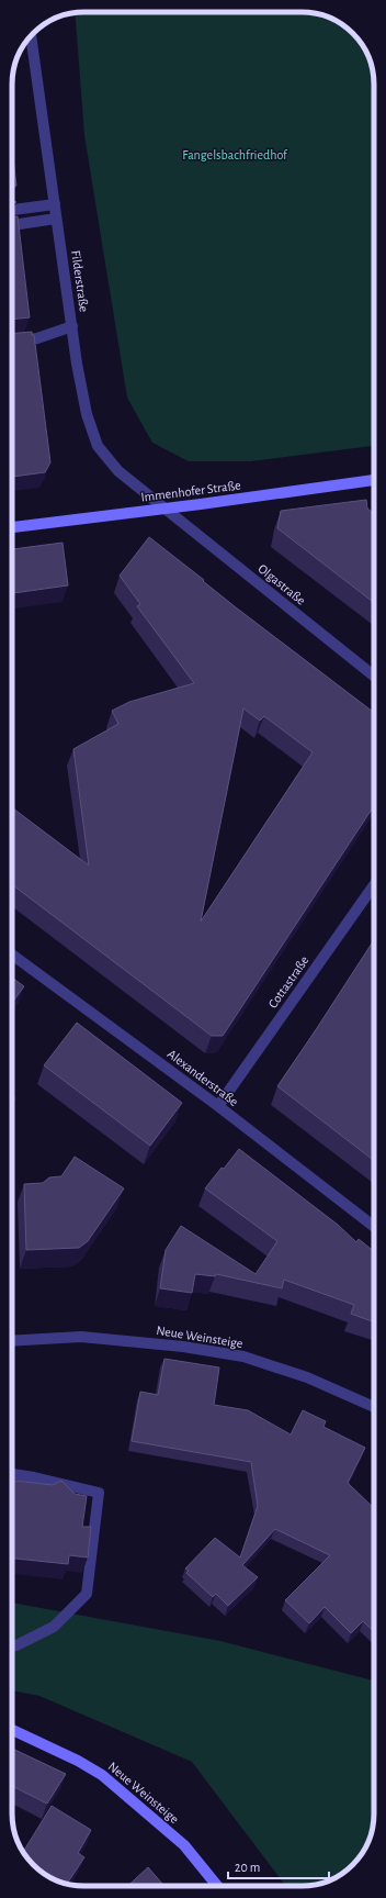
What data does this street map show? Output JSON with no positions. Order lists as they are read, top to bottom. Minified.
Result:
{"streets":{"main road":["Immenhofer Straße","Neue Weinsteige"],"street":["Filderstraße","Olgastraße","Cottastraße","Alexanderstraße"]},"crossings":[["Filderstraße","Immenhofer Straße"],["Filderstraße","Olgastraße"],["Immenhofer Straße","Olgastraße"],["Cottastraße","Alexanderstraße"]],"parks":["Fangelsbachfriedhof"],"scale_bar":"20 m"}
